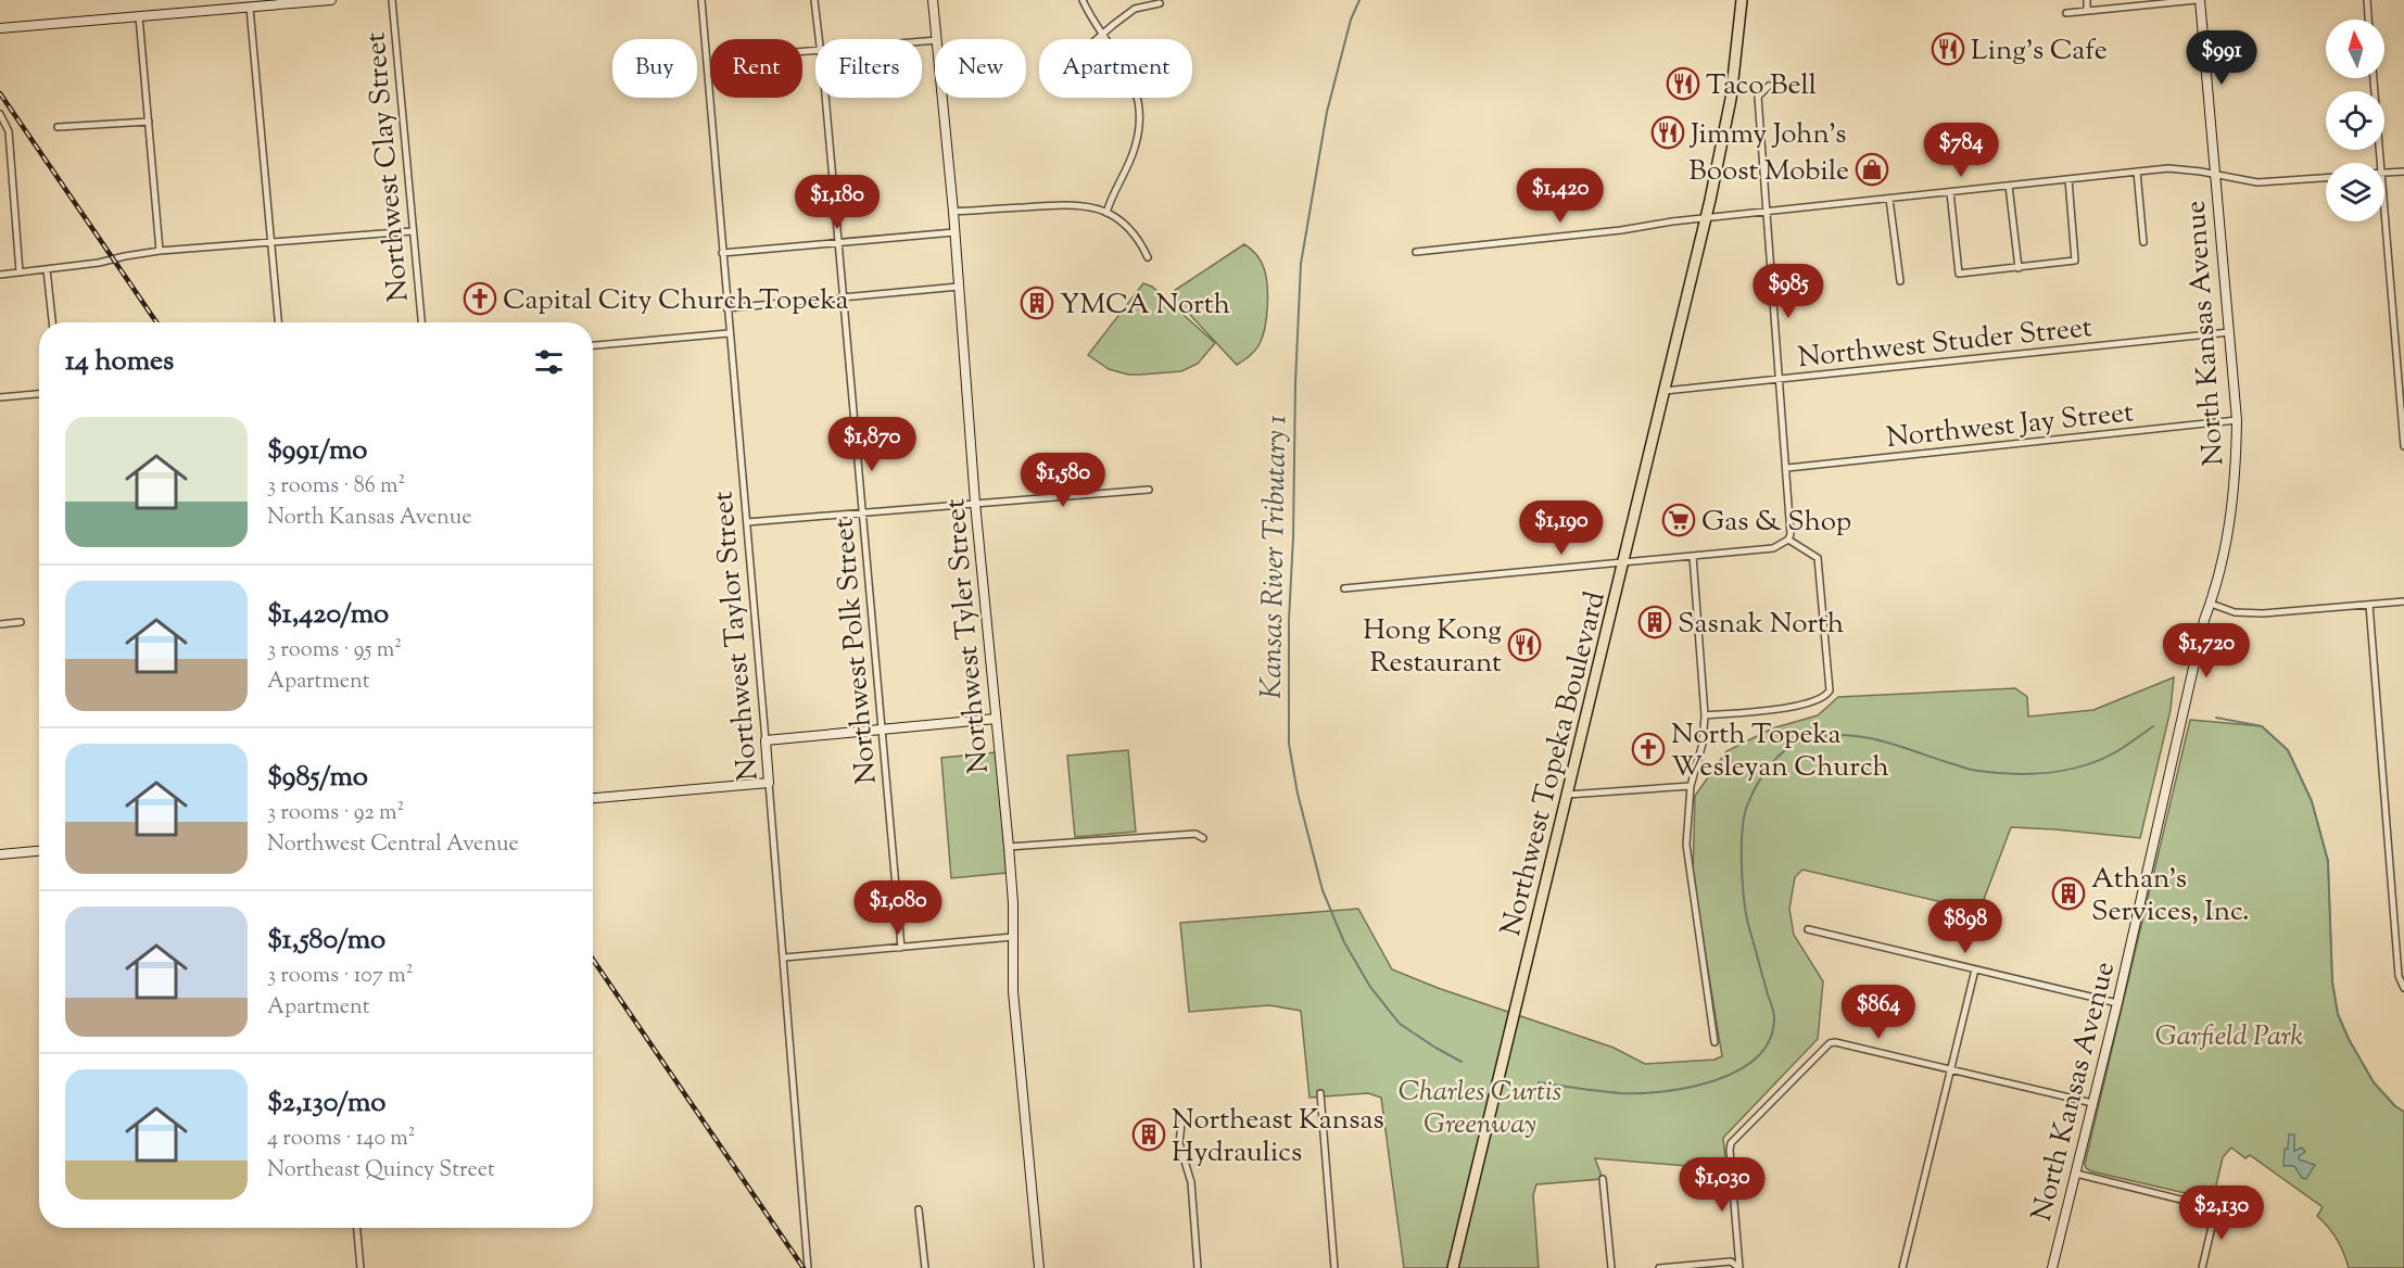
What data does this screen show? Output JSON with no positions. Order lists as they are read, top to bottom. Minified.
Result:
{"streets":{"main road":["North Kansas Avenue","Northwest Taylor Street","Northwest Tyler Street","Northwest Topeka Boulevard"],"street":["Northwest Clay Street","Northwest Studer Street","Northwest Jay Street","Northwest Polk Street"]},"crossings":[["North Kansas Avenue","Northwest Studer Street"],["North Kansas Avenue","Northwest Jay Street"],["Northwest Studer Street","Northwest Topeka Boulevard"]],"water":["Kansas River Tributary 1"],"parks":["Garfield Park","Charles Curtis Greenway"],"places":{"restaurant":["Ling's Cafe","Taco Bell","Jimmy John's","Hong Kong Restaurant"],"shop":["Boost Mobile"],"church":["Capital City Church Topeka","North Topeka Wesleyan Church"],"building":["YMCA North","Sasnak North","Athan's Services, Inc.","Northeast Kansas Hydraulics"],"supermarket":["Gas & Shop"]},"north":"top","page":{"price":["$991","$784","$1,420","$1,180","$985","$1,870","$1,580","$1,190","$1,720","$1,080","$898","$864","$1,030","$2,130"],"chip":["Buy","Rent","Filters","New","Apartment"],"heading":"14 homes","list":[{"name":"$991/mo","note":"3 rooms · 86 m² · North Kansas Avenue"},{"name":"$1,420/mo","note":"3 rooms · 95 m² · Apartment"},{"name":"$985/mo","note":"3 rooms · 92 m² · Northwest Central Avenue"},{"name":"$1,580/mo","note":"3 rooms · 107 m² · Apartment"},{"name":"$2,130/mo","note":"4 rooms · 140 m² · Northeast Quincy Street"}]}}
